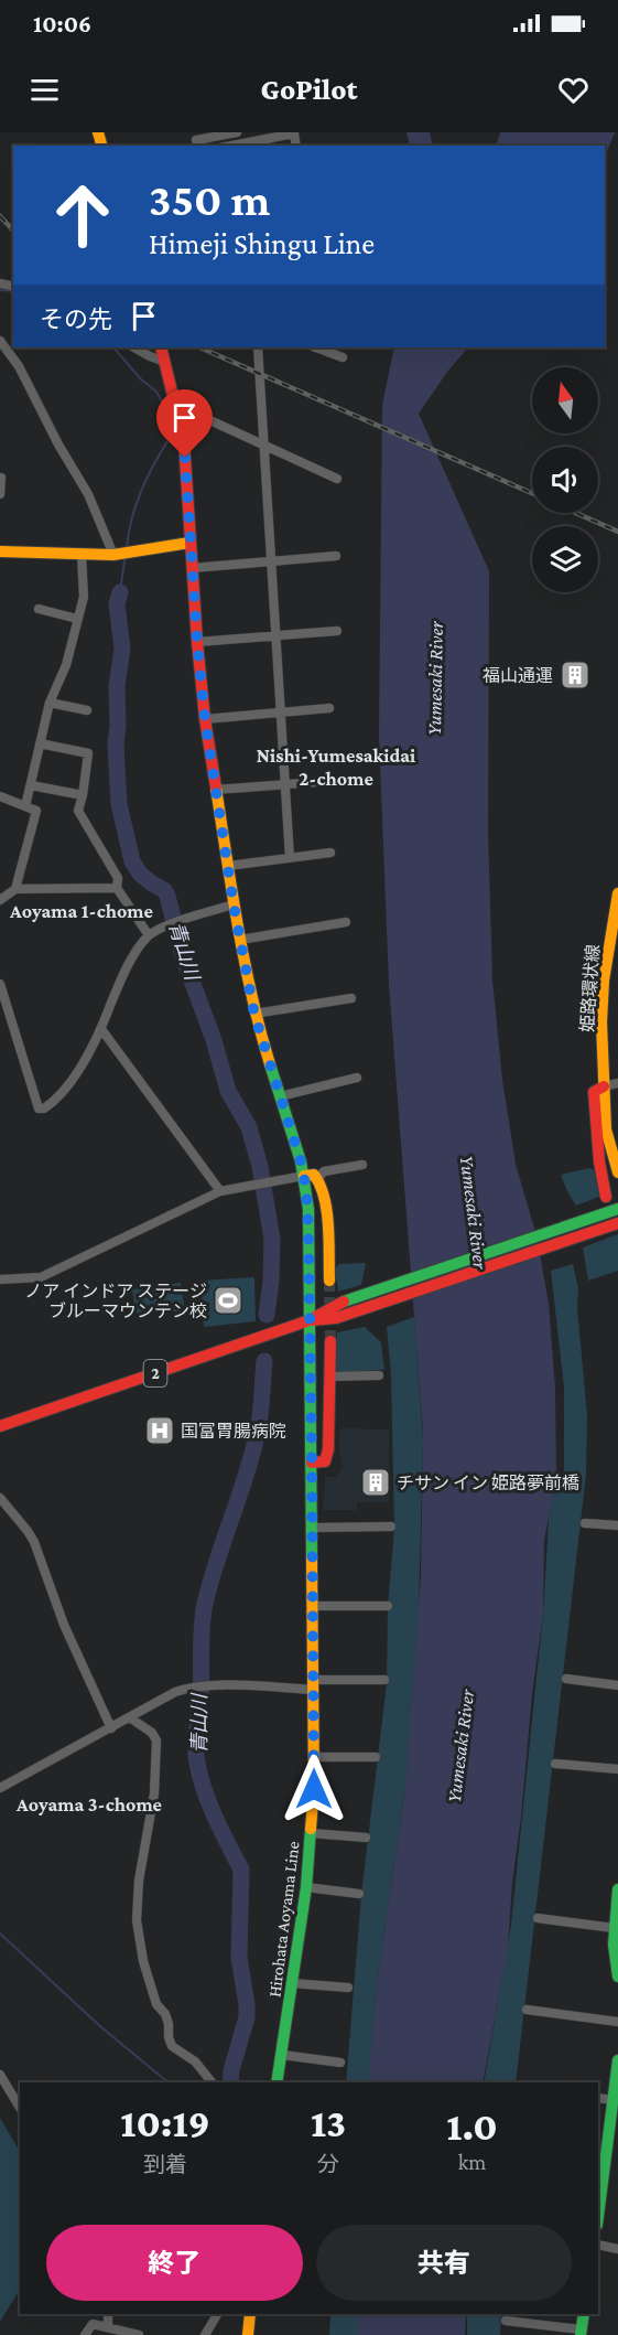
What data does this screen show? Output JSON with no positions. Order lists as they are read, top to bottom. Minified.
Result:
{"streets":{"main road":["姫路環状線","2","Hirohata Aoyama Line"]},"crossings":[["2","Hirohata Aoyama Line"]],"districts":["Nishi-Yumesakidai 2-chome","Aoyama 1-chome","Aoyama 3-chome"],"water":["Yumesaki River","青山川"],"places":{"building":["福山通運","チサン イン 姫路夢前橋"],"sports":["ノア インドア ステージ ブルーマウンテン校"],"hospital":["国富胃腸病院"]},"north":"top","page":{"status":"10:06","header":"GoPilot","turn":["350 m","Himeji Shingu Line"],"then":"その先","eta":["10:19","到着","13","分","1.0","km"],"buttons":["終了","共有"]}}
